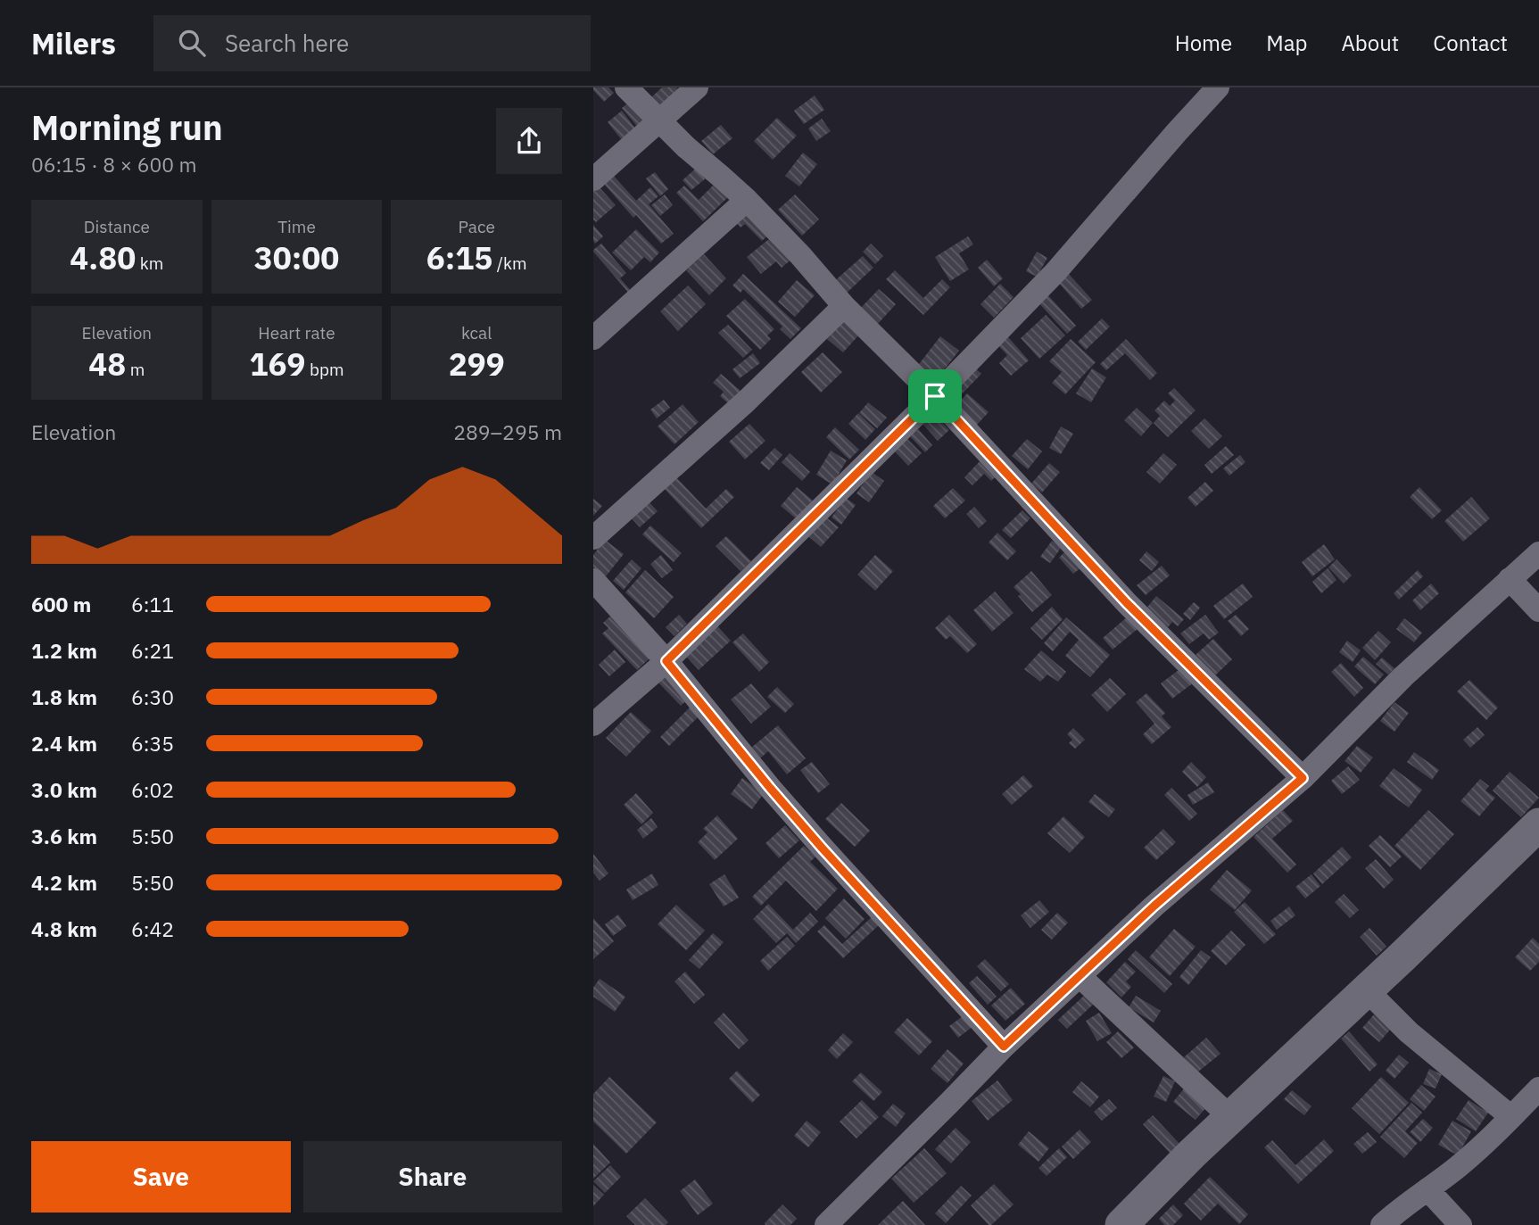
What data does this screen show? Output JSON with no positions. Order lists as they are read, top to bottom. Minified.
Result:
{"page":{"header":"Milers","search":"Search here","nav":["Home","Map","About","Contact"],"heading":["Morning run","06:15 · 8 × 600 m"],"stats":[["Distance","4.80 km"],["Time","30:00"],["Pace","6:15 /km"],["Elevation","48 m"],["Heart rate","169 bpm"],["kcal","299"]],"chart":["Elevation","289–295 m"],"list":[{"name":"600 m","note":"6:11"},{"name":"1.2 km","note":"6:21"},{"name":"1.8 km","note":"6:30"},{"name":"2.4 km","note":"6:35"},{"name":"3.0 km","note":"6:02"},{"name":"3.6 km","note":"5:50"},{"name":"4.2 km","note":"5:50"},{"name":"4.8 km","note":"6:42"}],"buttons":["Save","Share"]}}
